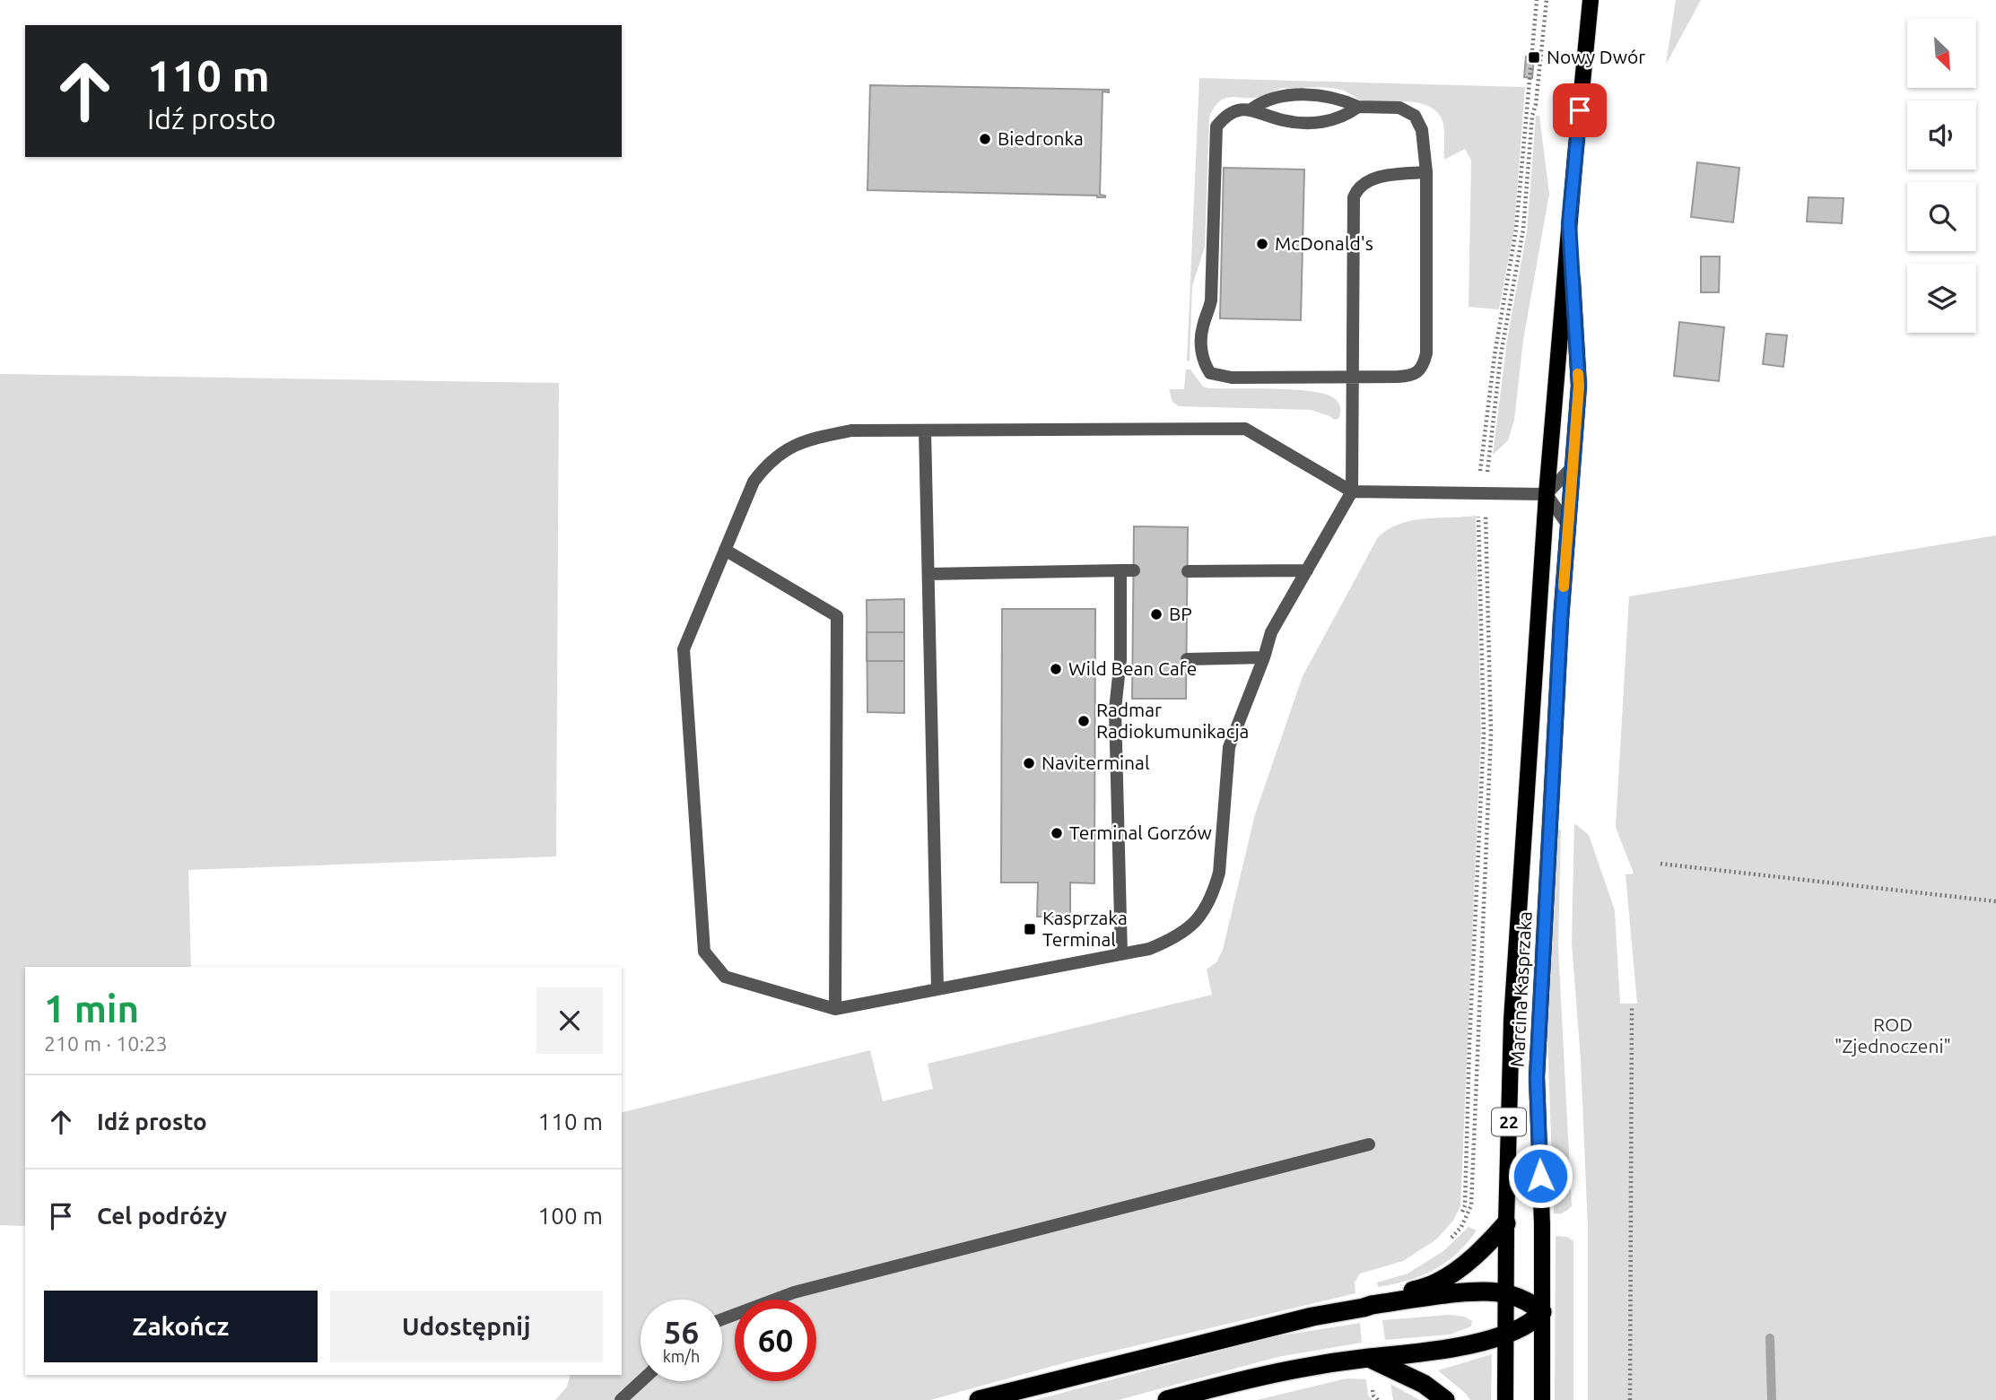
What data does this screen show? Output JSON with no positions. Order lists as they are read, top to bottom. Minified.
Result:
{"streets":{"main road":["Marcina Kasprzaka","22"]},"crossings":[["Marcina Kasprzaka","22"]],"parks":["ROD \"Zjednoczeni\""],"places":{"transit":["Nowy Dwór","Kasprzaka Terminal"],"other":["Biedronka","McDonald's","BP","Wild Bean Cafe","Radmar Radiokumunikacja","Naviterminal","Terminal Gorzów"]},"north":"bottom right","page":{"turn":["110 m","Idź prosto"],"heading":["1 min","210 m · 10:23"],"list":[{"name":"Idź prosto","value":"110 m"},{"name":"Cel podróży","value":"100 m"}],"buttons":["Zakończ","Udostępnij"],"speed":"56 km/h","limit":"60"}}
